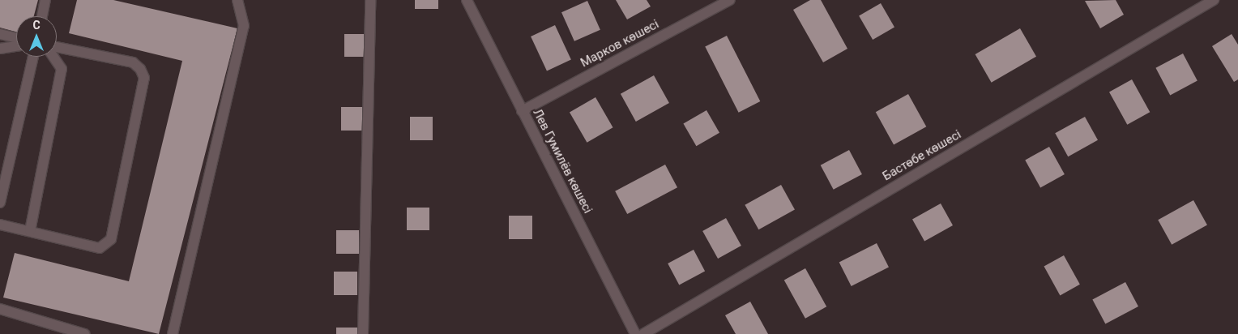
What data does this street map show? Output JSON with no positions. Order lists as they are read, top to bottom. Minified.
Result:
{"streets":{"street":["Марков көшесі","Бастөбе көшесі","Лев Гумилёв көшесі"]},"crossings":[["Марков көшесі","Лев Гумилёв көшесі"]],"north":"top"}
